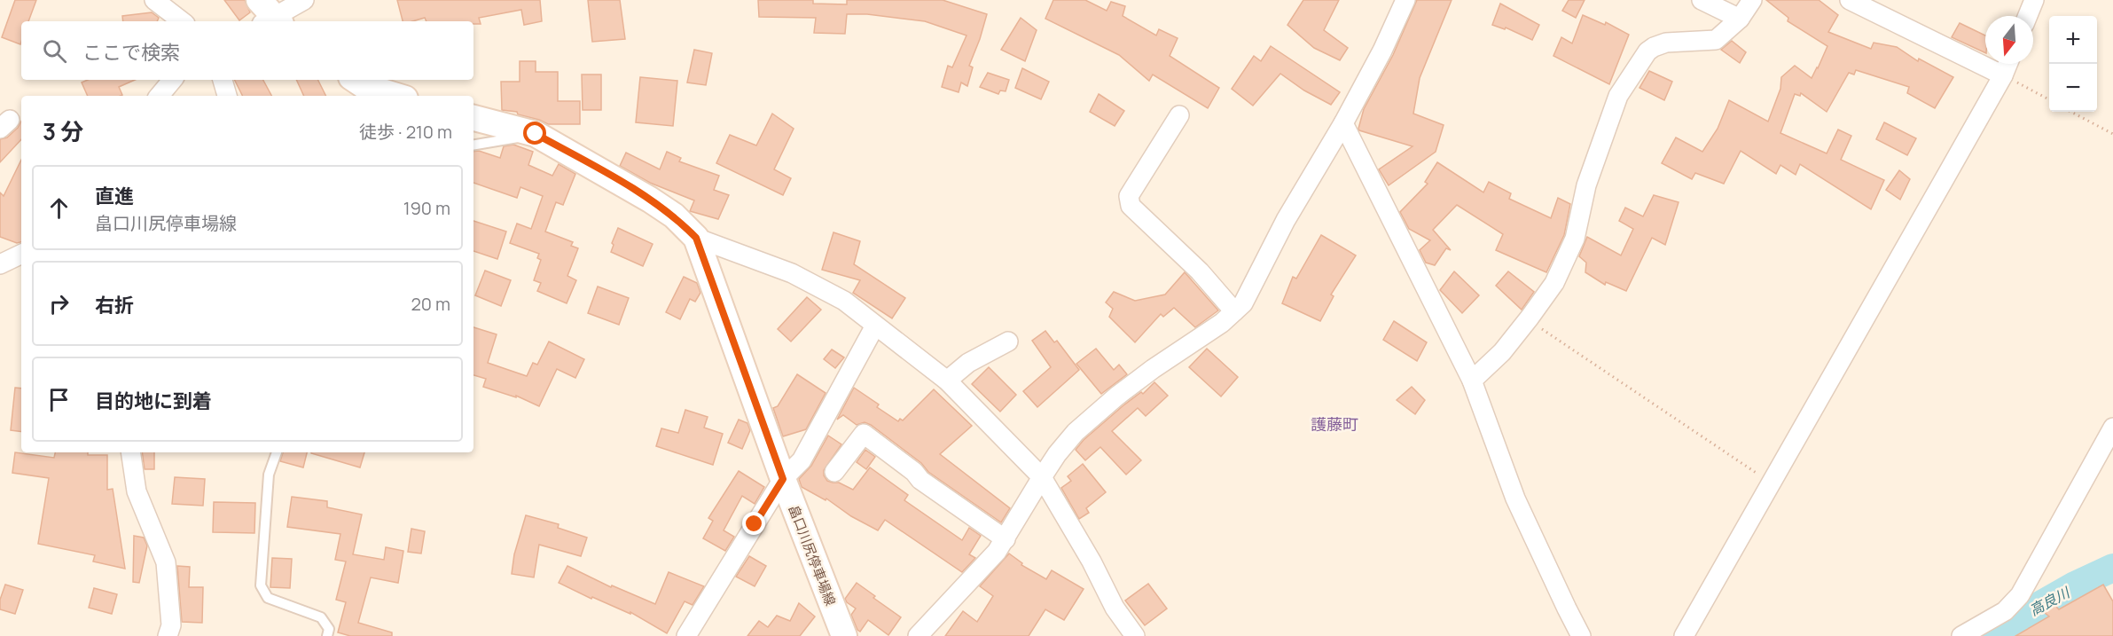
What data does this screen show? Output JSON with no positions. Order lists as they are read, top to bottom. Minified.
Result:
{"streets":{"main road":["畠口川尻停車場線"]},"districts":["護藤町"],"water":["高良川"],"north":"bottom","page":{"map_buttons":["+","−"],"search":"ここで検索","heading":["3 分","徒歩 · 210 m"],"list":[["直進","畠口川尻停車場線","190 m"],["右折","20 m"],"目的地に到着"]}}
